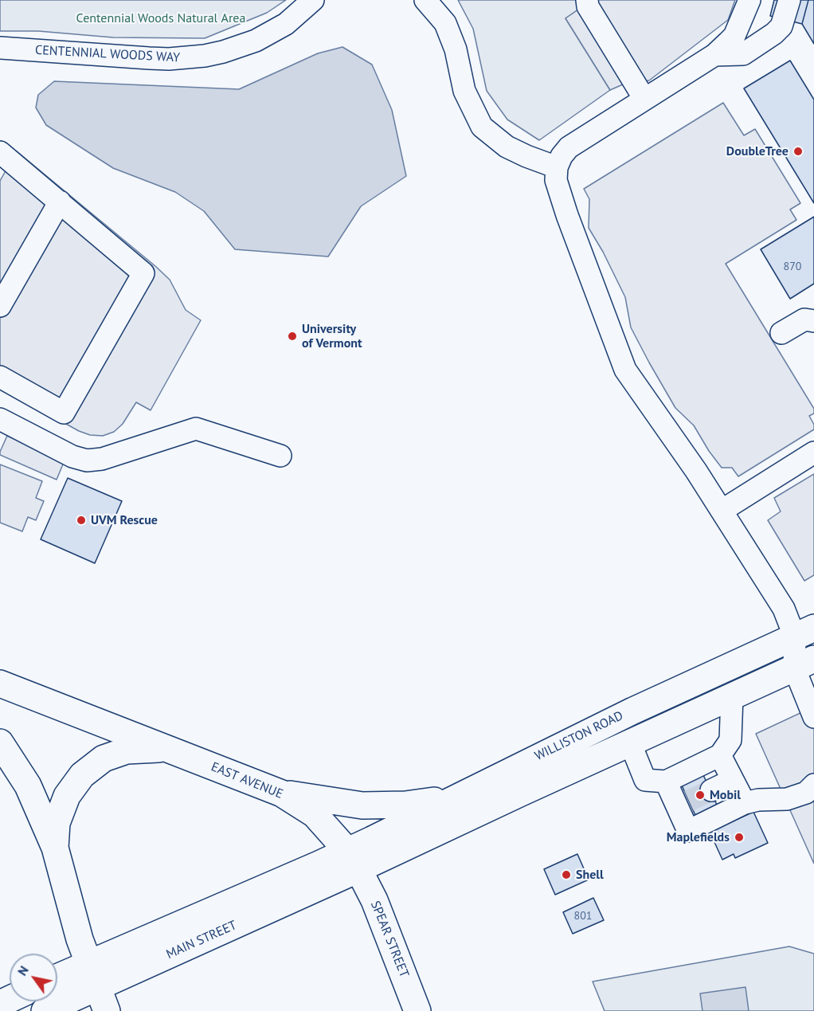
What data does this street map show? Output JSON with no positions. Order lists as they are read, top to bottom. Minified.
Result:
{"streets":{"main road":["WILLISTON ROAD","EAST AVENUE","SPEAR STREET","MAIN STREET"],"street":["CENTENNIAL WOODS WAY"]},"crossings":[["WILLISTON ROAD","EAST AVENUE"],["WILLISTON ROAD","SPEAR STREET"],["WILLISTON ROAD","MAIN STREET"],["EAST AVENUE","SPEAR STREET"],["EAST AVENUE","MAIN STREET"],["SPEAR STREET","MAIN STREET"]],"parks":["Centennial Woods Natural Area"],"places":["DoubleTree","University of Vermont","UVM Rescue","Mobil","Maplefields","Shell"],"house_numbers":["870","801"],"north":"top left"}
